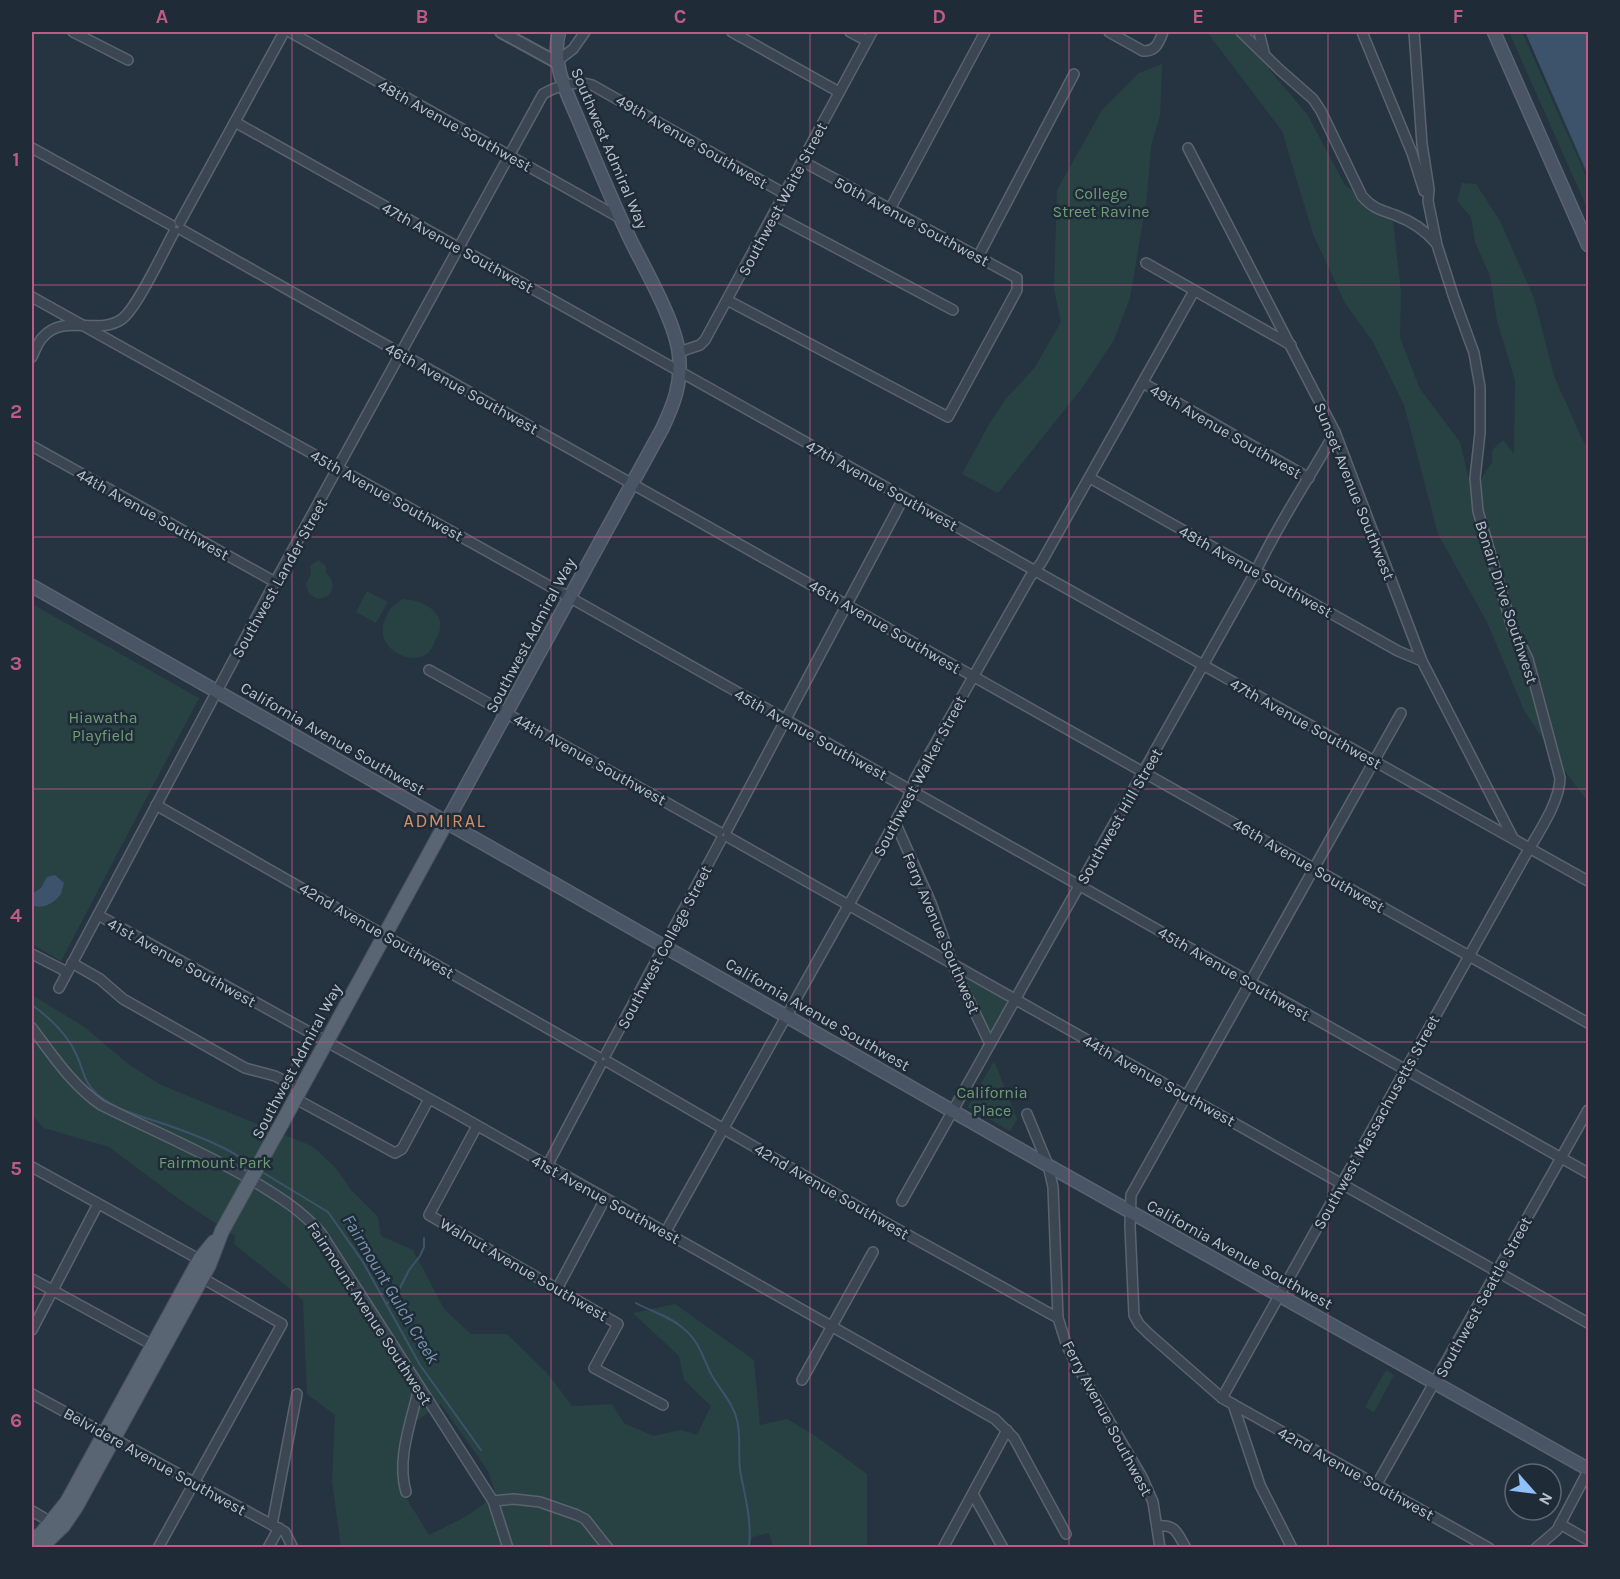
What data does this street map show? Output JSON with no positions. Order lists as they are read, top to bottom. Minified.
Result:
{"streets":{"main road":["Southwest Admiral Way","California Avenue Southwest"],"street":["48th Avenue Southwest","49th Avenue Southwest","Southwest Waite Street","50th Avenue Southwest","47th Avenue Southwest","46th Avenue Southwest","Sunset Avenue Southwest","45th Avenue Southwest","44th Avenue Southwest","Southwest Lander Street","Bonair Drive Southwest","Southwest Walker Street","Southwest Hill Street","42nd Avenue Southwest","Ferry Avenue Southwest","Southwest College Street","41st Avenue Southwest","Southwest Massachusetts Street","Walnut Avenue Southwest","Southwest Seattle Street","Fairmount Avenue Southwest","Belvidere Avenue Southwest"]},"crossings":[["48th Avenue Southwest","Southwest Admiral Way"],["48th Avenue Southwest","Sunset Avenue Southwest"],["48th Avenue Southwest","Southwest Lander Street"],["48th Avenue Southwest","Southwest Walker Street"],["48th Avenue Southwest","Southwest Hill Street"],["49th Avenue Southwest","Southwest Admiral Way"],["49th Avenue Southwest","Southwest Waite Street"],["49th Avenue Southwest","Southwest Lander Street"],["49th Avenue Southwest","Southwest Walker Street"],["49th Avenue Southwest","Southwest Hill Street"],["Southwest Admiral Way","Southwest Waite Street"],["Southwest Admiral Way","47th Avenue Southwest"],["Southwest Admiral Way","46th Avenue Southwest"],["Southwest Admiral Way","45th Avenue Southwest"],["Southwest Admiral Way","44th Avenue Southwest"],["Southwest Admiral Way","Southwest Lander Street"],["Southwest Admiral Way","California Avenue Southwest"],["Southwest Admiral Way","42nd Avenue Southwest"],["Southwest Admiral Way","41st Avenue Southwest"],["Southwest Admiral Way","Belvidere Avenue Southwest"],["Southwest Waite Street","50th Avenue Southwest"],["47th Avenue Southwest","Sunset Avenue Southwest"],["47th Avenue Southwest","Southwest Lander Street"],["47th Avenue Southwest","Bonair Drive Southwest"],["47th Avenue Southwest","Southwest Walker Street"],["47th Avenue Southwest","Southwest Hill Street"],["47th Avenue Southwest","42nd Avenue Southwest"],["47th Avenue Southwest","Southwest College Street"],["47th Avenue Southwest","Southwest Massachusetts Street"],["46th Avenue Southwest","Southwest Lander Street"],["46th Avenue Southwest","Southwest Walker Street"],["46th Avenue Southwest","Southwest Hill Street"],["46th Avenue Southwest","42nd Avenue Southwest"],["46th Avenue Southwest","Southwest College Street"],["46th Avenue Southwest","Southwest Massachusetts Street"],["Sunset Avenue Southwest","Southwest Hill Street"],["45th Avenue Southwest","Southwest Lander Street"],["45th Avenue Southwest","Southwest Walker Street"],["45th Avenue Southwest","Southwest Hill Street"],["45th Avenue Southwest","42nd Avenue Southwest"],["45th Avenue Southwest","Southwest College Street"],["45th Avenue Southwest","Southwest Massachusetts Street"],["45th Avenue Southwest","Southwest Seattle Street"],["44th Avenue Southwest","Southwest Lander Street"],["44th Avenue Southwest","Southwest Walker Street"],["44th Avenue Southwest","Southwest Hill Street"],["44th Avenue Southwest","42nd Avenue Southwest"],["44th Avenue Southwest","Ferry Avenue Southwest"],["44th Avenue Southwest","Southwest College Street"],["44th Avenue Southwest","Southwest Massachusetts Street"],["44th Avenue Southwest","Southwest Seattle Street"],["Southwest Lander Street","California Avenue Southwest"],["Southwest Lander Street","42nd Avenue Southwest"],["Southwest Lander Street","41st Avenue Southwest"],["Bonair Drive Southwest","Southwest Massachusetts Street"],["California Avenue Southwest","Southwest Walker Street"],["California Avenue Southwest","Southwest Hill Street"],["California Avenue Southwest","42nd Avenue Southwest"],["California Avenue Southwest","Ferry Avenue Southwest"],["California Avenue Southwest","Southwest College Street"],["California Avenue Southwest","Southwest Massachusetts Street"],["California Avenue Southwest","Southwest Seattle Street"],["Southwest Walker Street","42nd Avenue Southwest"],["Southwest Walker Street","Ferry Avenue Southwest"],["Southwest Walker Street","41st Avenue Southwest"],["Southwest Hill Street","Ferry Avenue Southwest"],["42nd Avenue Southwest","Ferry Avenue Southwest"],["42nd Avenue Southwest","Southwest College Street"],["42nd Avenue Southwest","Southwest Massachusetts Street"],["42nd Avenue Southwest","Southwest Seattle Street"],["Southwest College Street","41st Avenue Southwest"],["41st Avenue Southwest","Walnut Avenue Southwest"]],"districts":["ADMIRAL"],"water":["Fairmount Gulch Creek"],"parks":["College Street Ravine","Hiawatha Playfield","California Place","Fairmount Park"],"north":"bottom right","grid":{"columns":["A","B","C","D","E","F"],"rows":["1","2","3","4","5","6"]}}
